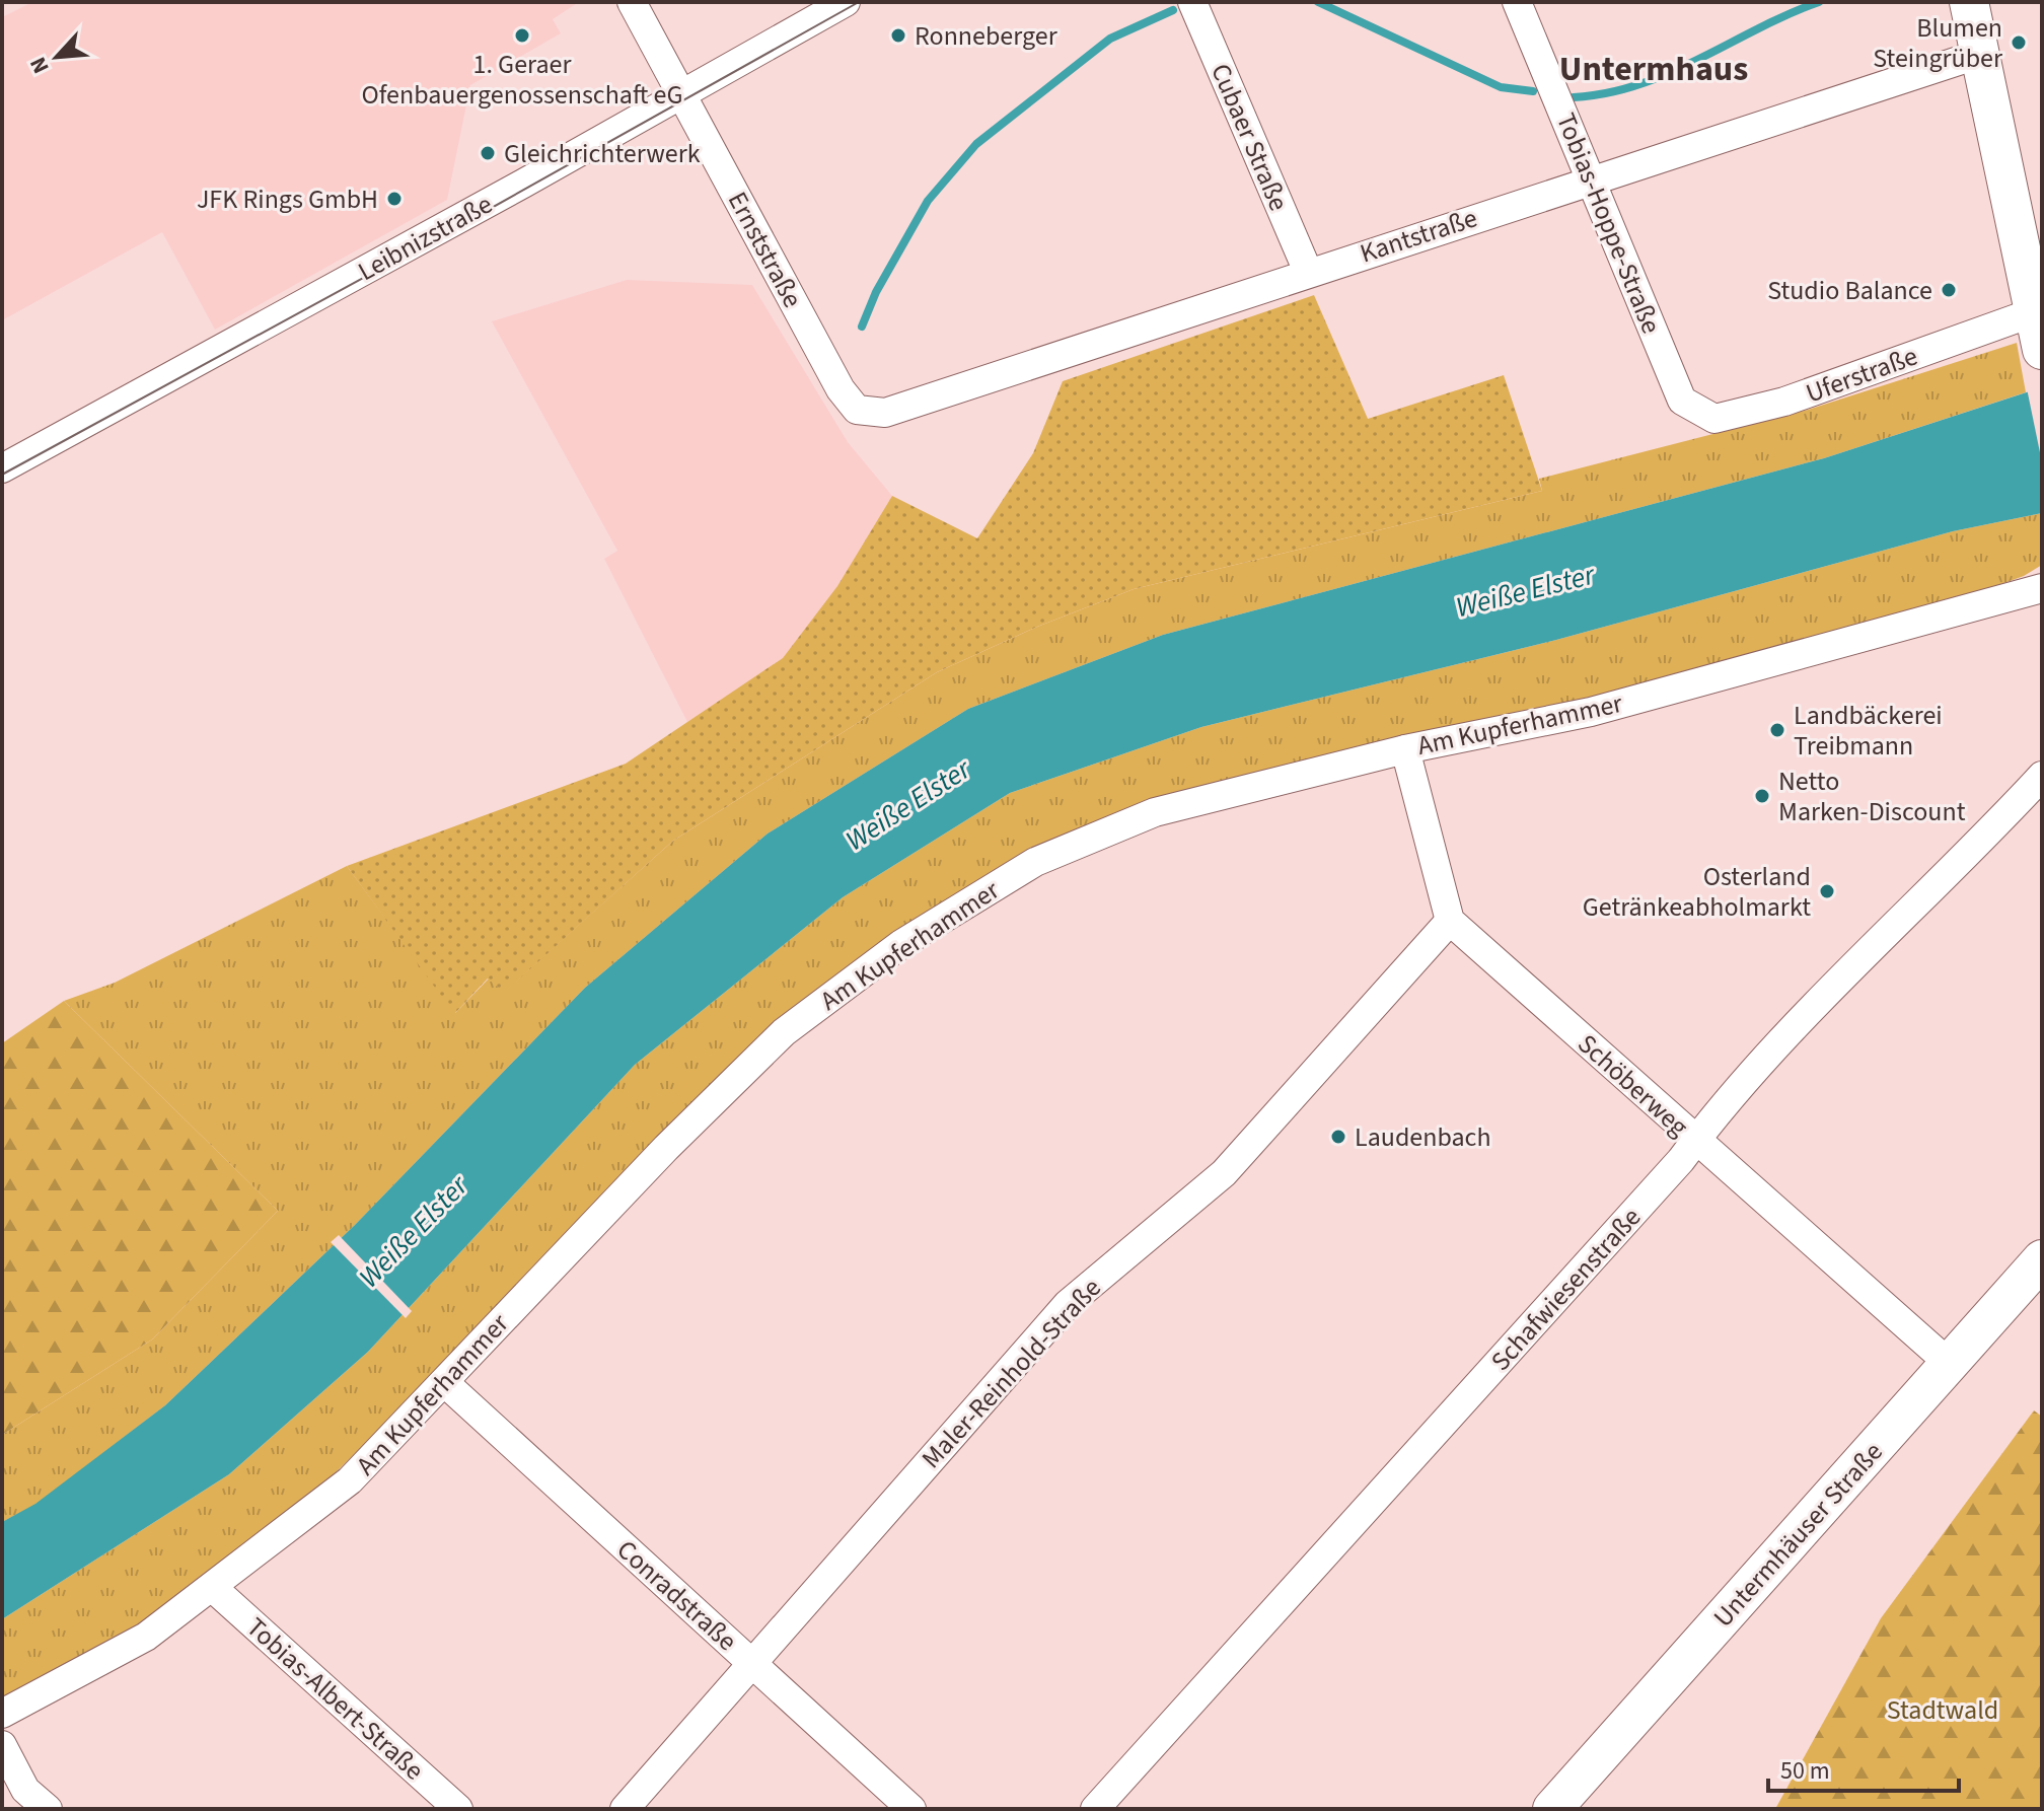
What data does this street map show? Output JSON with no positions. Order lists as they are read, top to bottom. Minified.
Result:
{"streets":{"main road":["Untermhäuser Straße"],"street":["Cubaer Straße","Tobias-Hoppe-Straße","Kantstraße","Leibnizstraße","Ernststraße","Uferstraße","Am Kupferhammer","Schöberweg","Schafwiesenstraße","Maler-Reinhold-Straße","Conradstraße","Tobias-Albert-Straße"]},"crossings":[["Cubaer Straße","Kantstraße"],["Tobias-Hoppe-Straße","Kantstraße"],["Tobias-Hoppe-Straße","Uferstraße"],["Kantstraße","Ernststraße"],["Leibnizstraße","Ernststraße"],["Am Kupferhammer","Conradstraße"],["Am Kupferhammer","Tobias-Albert-Straße"],["Schöberweg","Schafwiesenstraße"],["Schöberweg","Maler-Reinhold-Straße"],["Schöberweg","Untermhäuser Straße"],["Maler-Reinhold-Straße","Conradstraße"]],"districts":["Untermhaus"],"water":["Weiße Elster"],"parks":["Stadtwald"],"places":["1. Geraer Ofenbauergenossenschaft eG","Ronneberger","Blumen Steingrüber","Gleichrichterwerk","JFK Rings GmbH","Studio Balance","Landbäckerei Treibmann","Netto Marken-Discount","Osterland Getränkeabholmarkt","Laudenbach"],"scale_bar":"50 m","north":"bottom left"}
